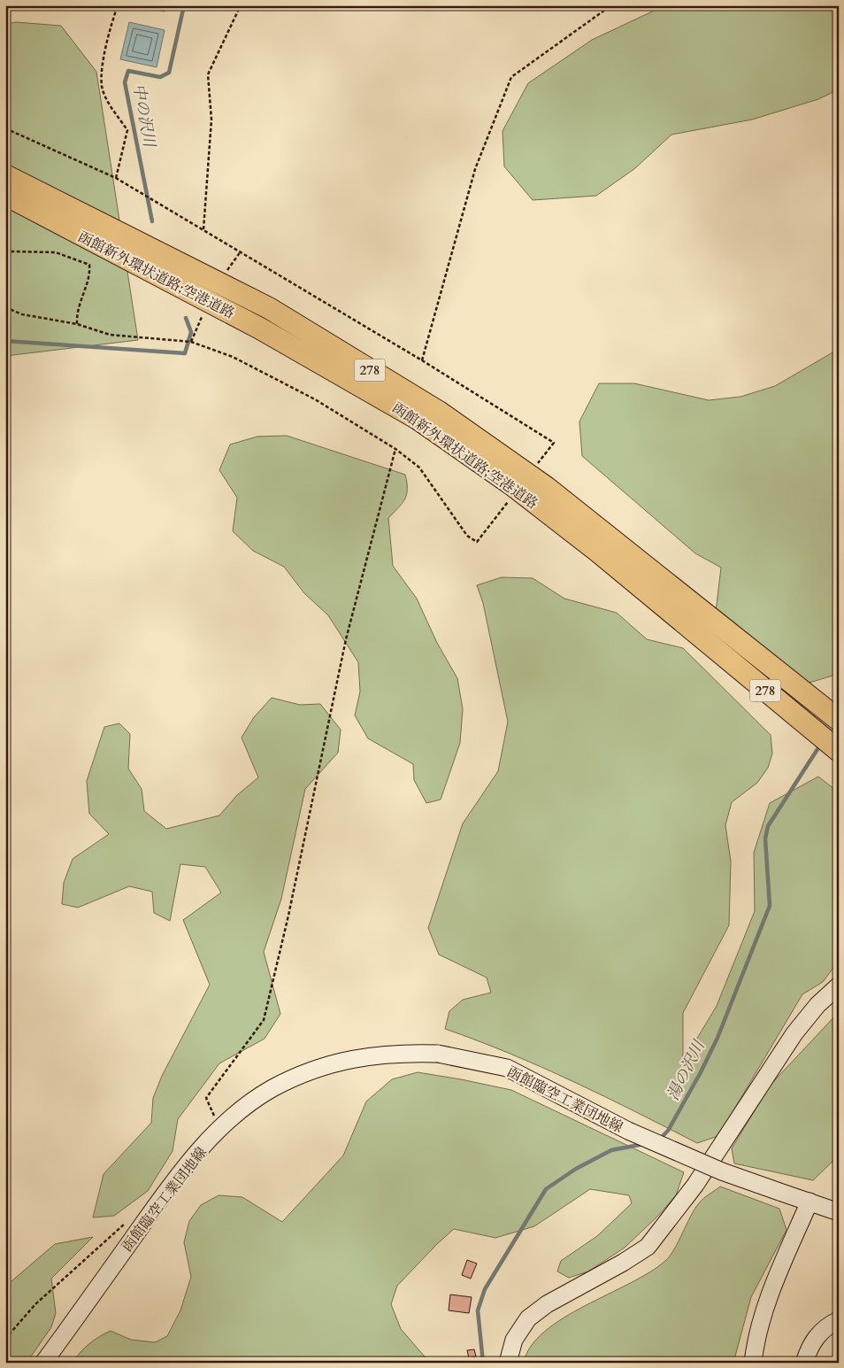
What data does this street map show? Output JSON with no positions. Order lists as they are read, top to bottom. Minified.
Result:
{"streets":{"highway":["函館新外環状道路;空港道路","278"],"main road":["函館臨空工業団地線"]},"water":["中の沢川","湯の沢川"]}
